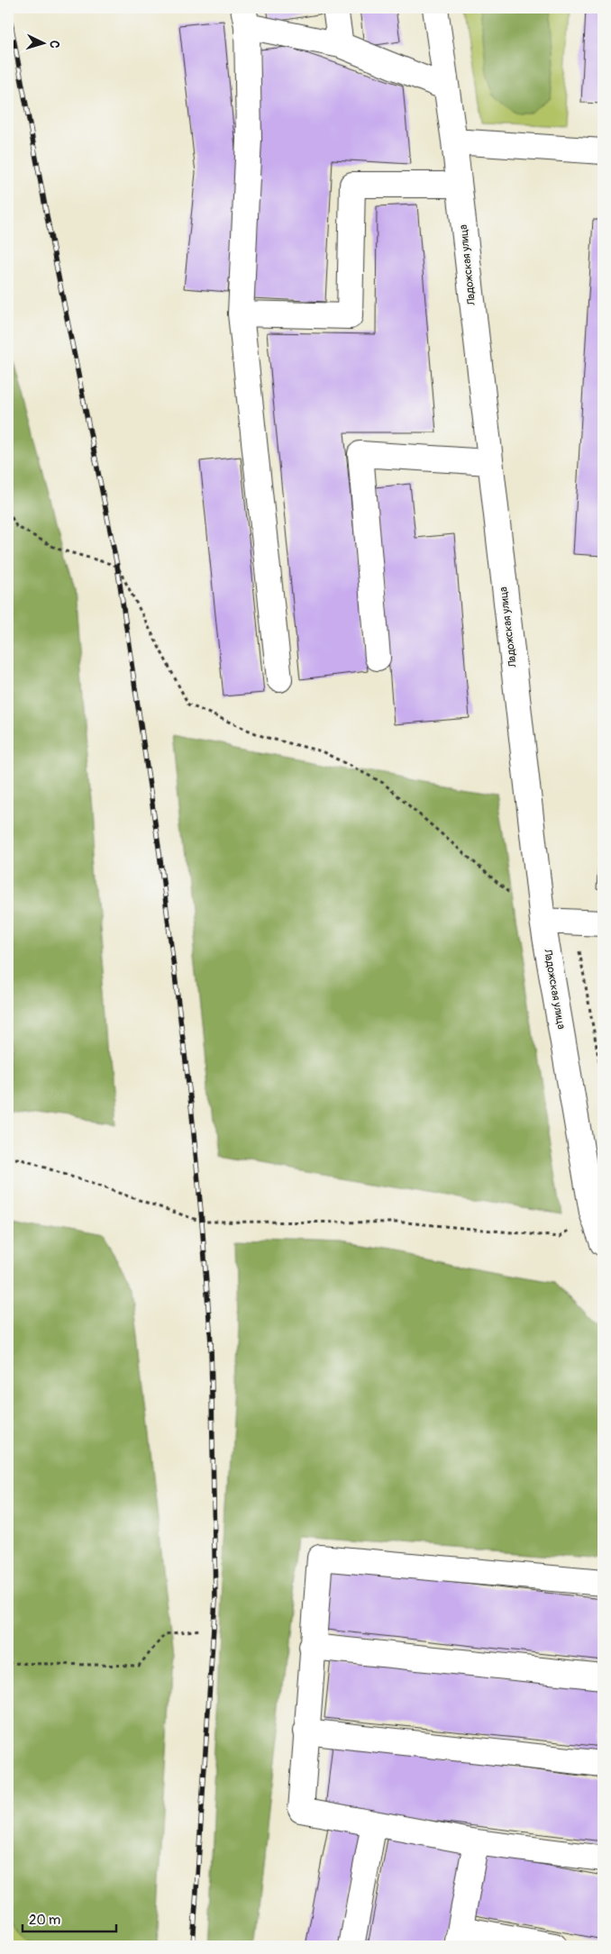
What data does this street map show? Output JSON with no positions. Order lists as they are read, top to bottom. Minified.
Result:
{"streets":{"street":["Ладожская улица"]},"scale_bar":"20 m","north":"right"}
